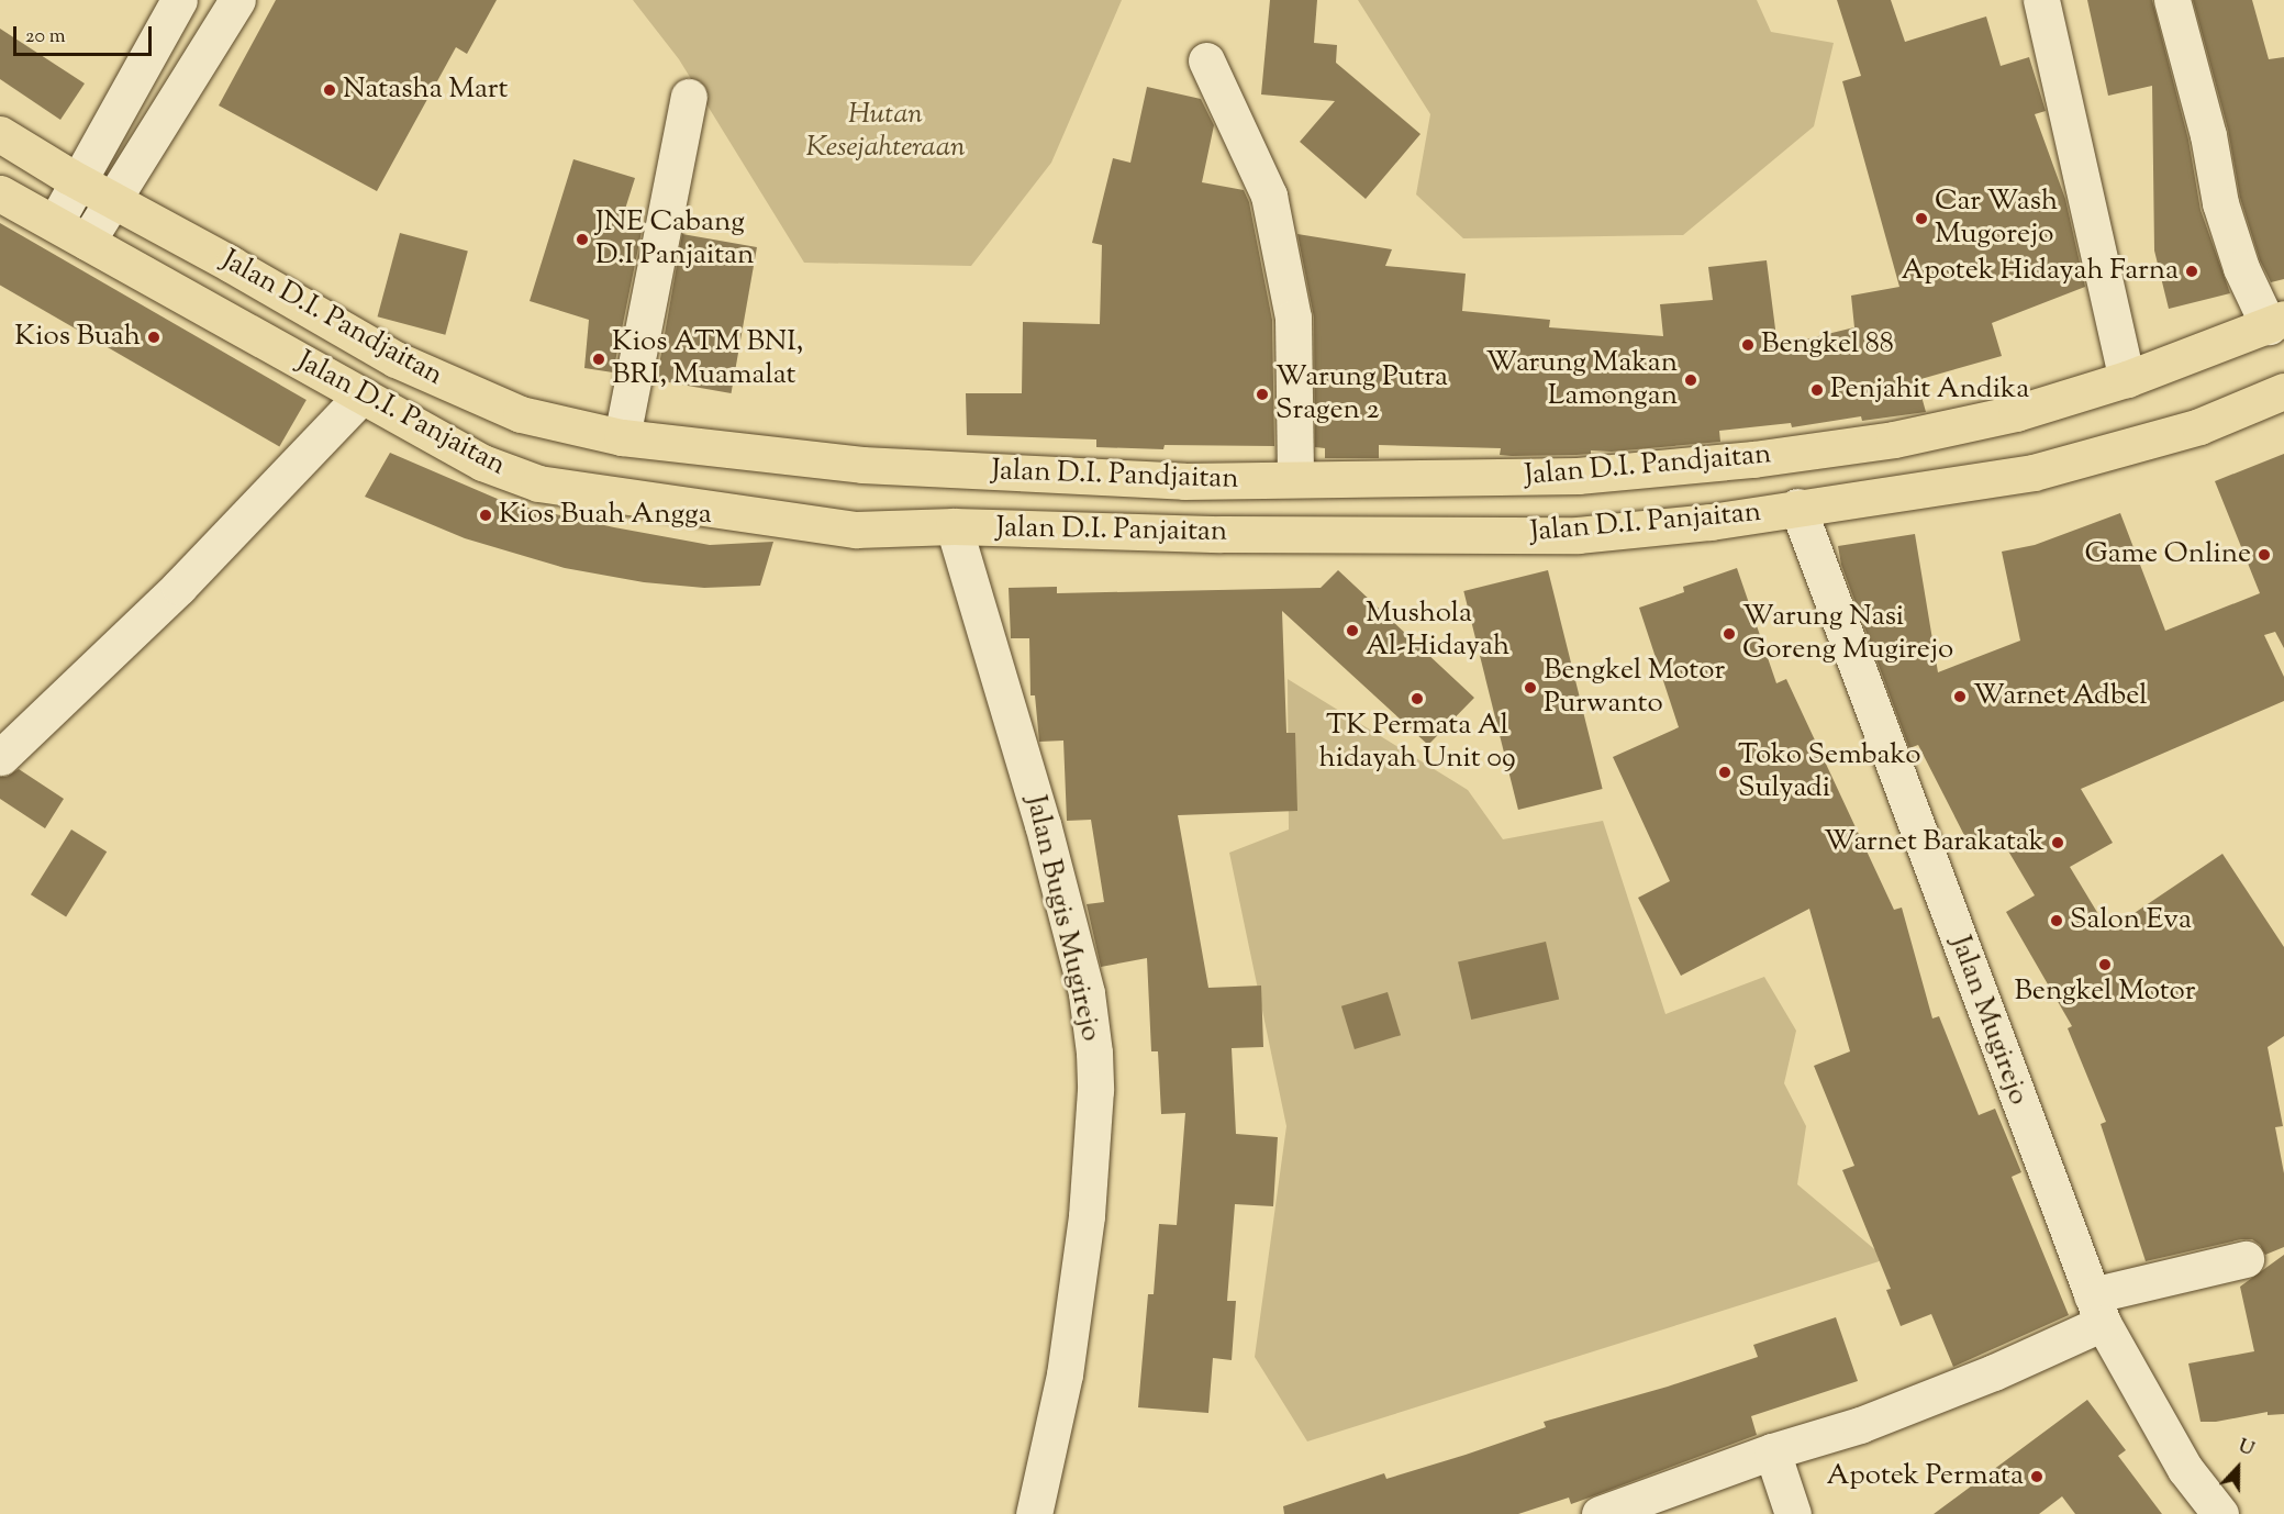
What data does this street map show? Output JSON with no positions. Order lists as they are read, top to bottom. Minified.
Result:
{"streets":{"highway":["Jalan D.I. Pandjaitan","Jalan D.I. Panjaitan"],"street":["Jalan Bugis Mugirejo","Jalan Mugirejo"]},"crossings":[["Jalan D.I. Panjaitan","Jalan Bugis Mugirejo"],["Jalan D.I. Panjaitan","Jalan Mugirejo"]],"parks":["Hutan Kesejahteraan"],"places":["Natasha Mart","Car Wash Mugorejo","JNE Cabang D.I Panjaitan","Apotek Hidayah Farna","Kios Buah","Bengkel 88","Kios ATM BNI, BRI, Muamalat","Warung Makan Lamongan","Penjahit Andika","Warung Putra Sragen 2","Kios Buah Angga","Game Online","Mushola Al-Hidayah","Warung Nasi Goreng Mugirejo","Bengkel Motor Purwanto","Warnet Adbel","TK Permata Al hidayah Unit 09","Toko Sembako Sulyadi","Warnet Barakatak","Salon Eva","Bengkel Motor","Apotek Permata"],"scale_bar":"20 m","north":"top"}
